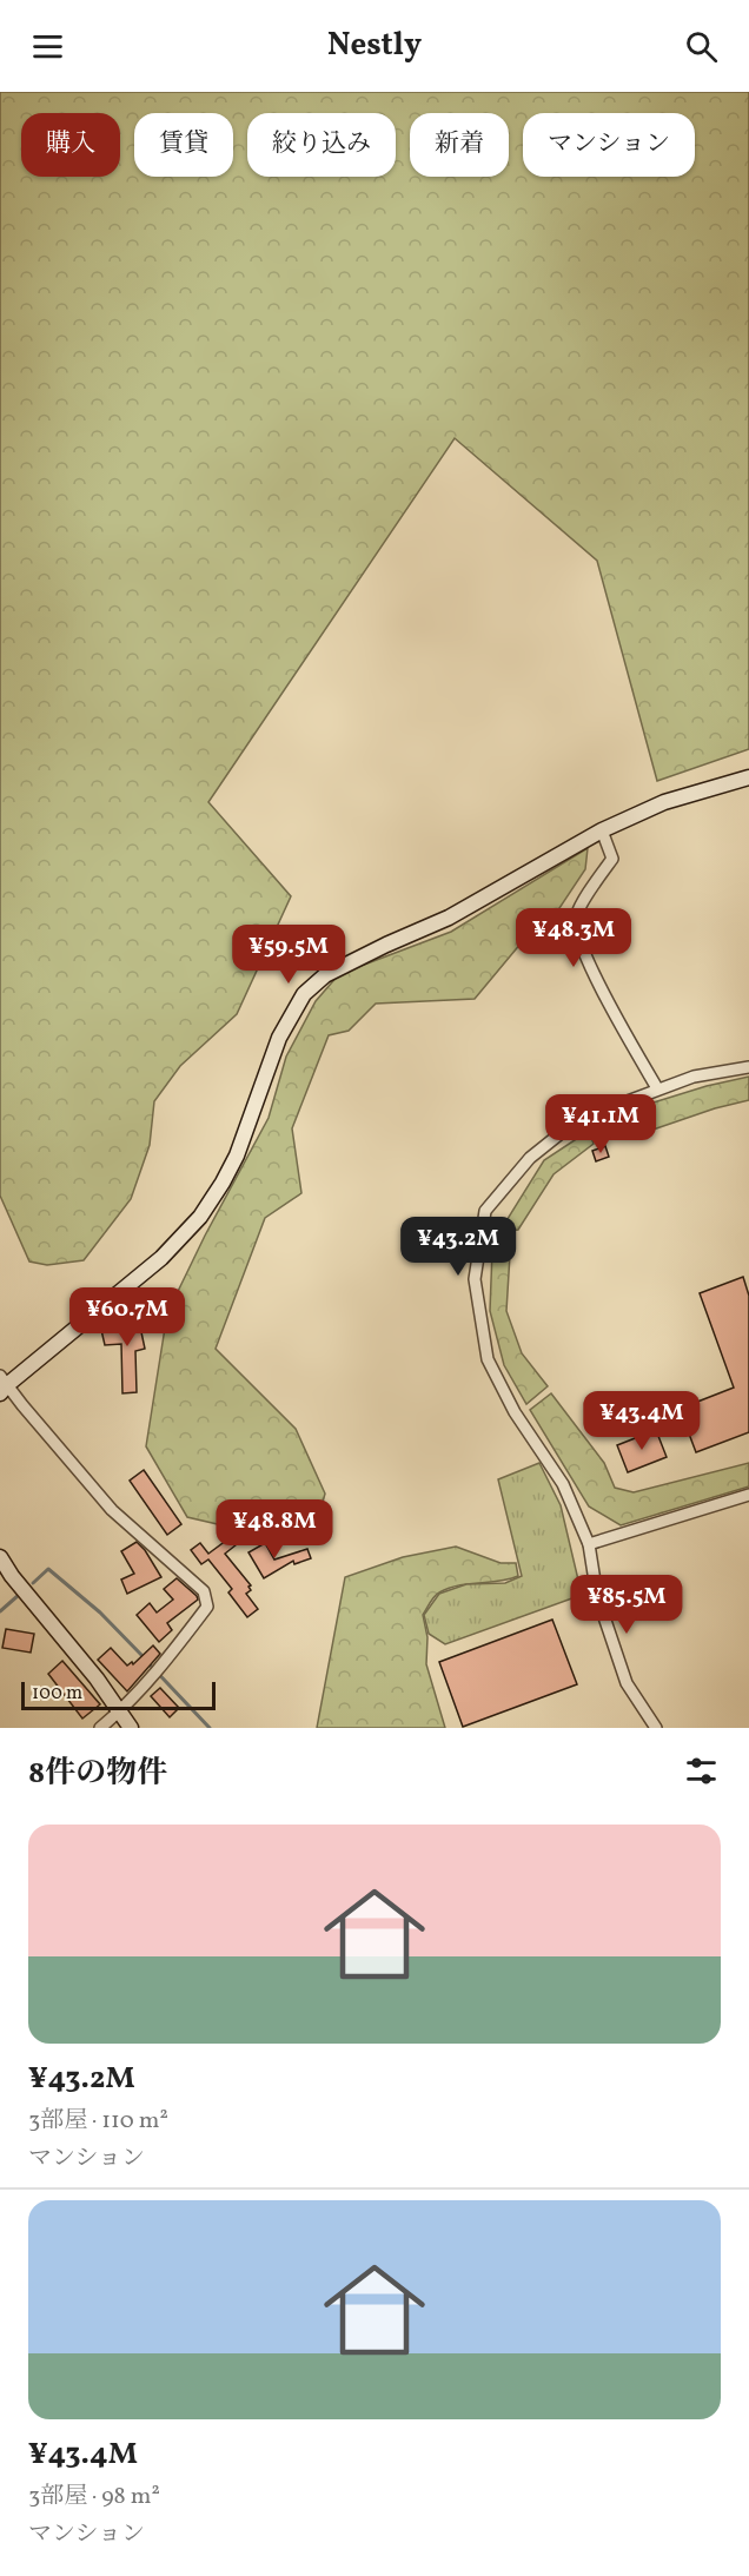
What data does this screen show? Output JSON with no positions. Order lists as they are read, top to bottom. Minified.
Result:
{"scale_bar":"100 m","page":{"header":"Nestly","chip":["購入","賃貸","絞り込み","新着","マンション"],"price":["¥48.3M","¥59.5M","¥41.1M","¥43.2M","¥60.7M","¥43.4M","¥48.8M","¥85.5M"],"scale":"100 m","heading":"8件の物件","list":[{"name":"¥43.2M","note":"3部屋 · 110 m² · マンション"},{"name":"¥43.4M","note":"3部屋 · 98 m² · マンション"}]}}
